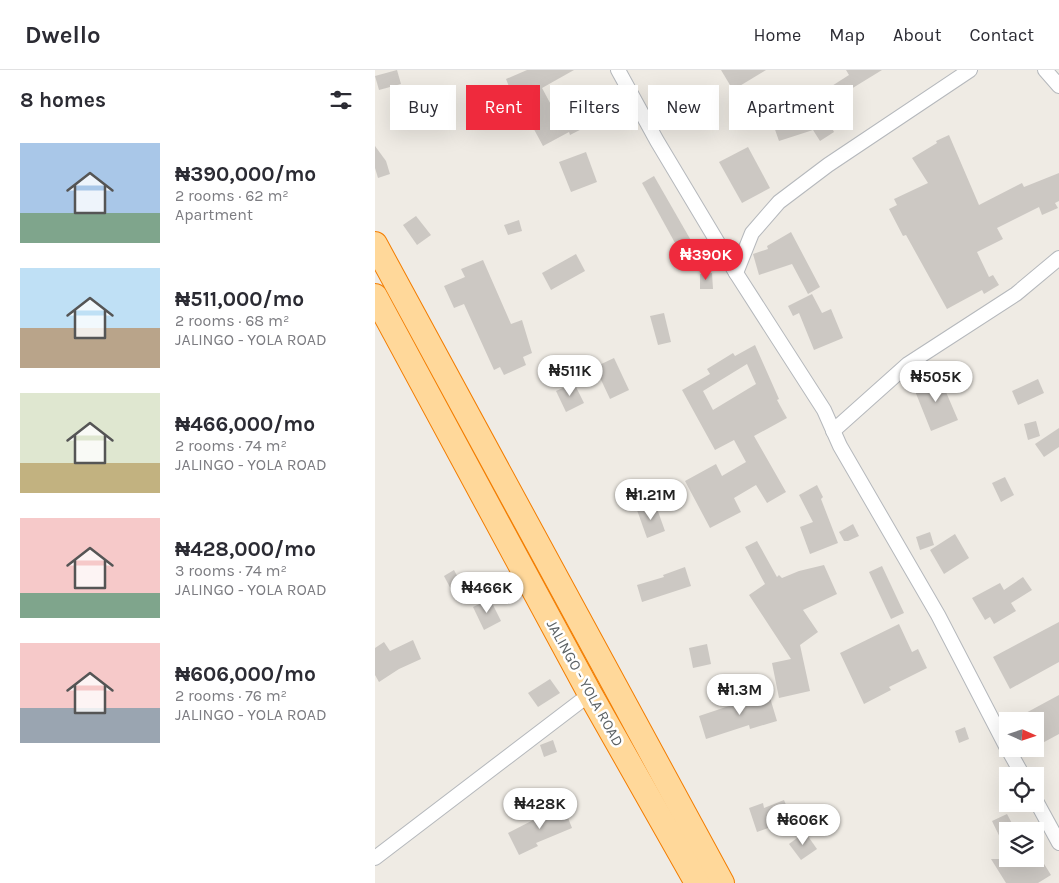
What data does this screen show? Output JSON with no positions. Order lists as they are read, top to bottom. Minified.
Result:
{"streets":{"highway":["JALINGO - YOLA ROAD"]},"north":"right","page":{"header":"Dwello","nav":["Home","Map","About","Contact"],"heading":"8 homes","chip":["Buy","Rent","Filters","New","Apartment"],"list":[{"name":"₦390,000/mo","note":"2 rooms · 62 m² · Apartment"},{"name":"₦511,000/mo","note":"2 rooms · 68 m² · JALINGO - YOLA ROAD"},{"name":"₦466,000/mo","note":"2 rooms · 74 m² · JALINGO - YOLA ROAD"},{"name":"₦428,000/mo","note":"3 rooms · 74 m² · JALINGO - YOLA ROAD"},{"name":"₦606,000/mo","note":"2 rooms · 76 m² · JALINGO - YOLA ROAD"}],"price":["₦390K","₦511K","₦505K","₦1.21M","₦466K","₦1.3M","₦428K","₦606K"]}}
